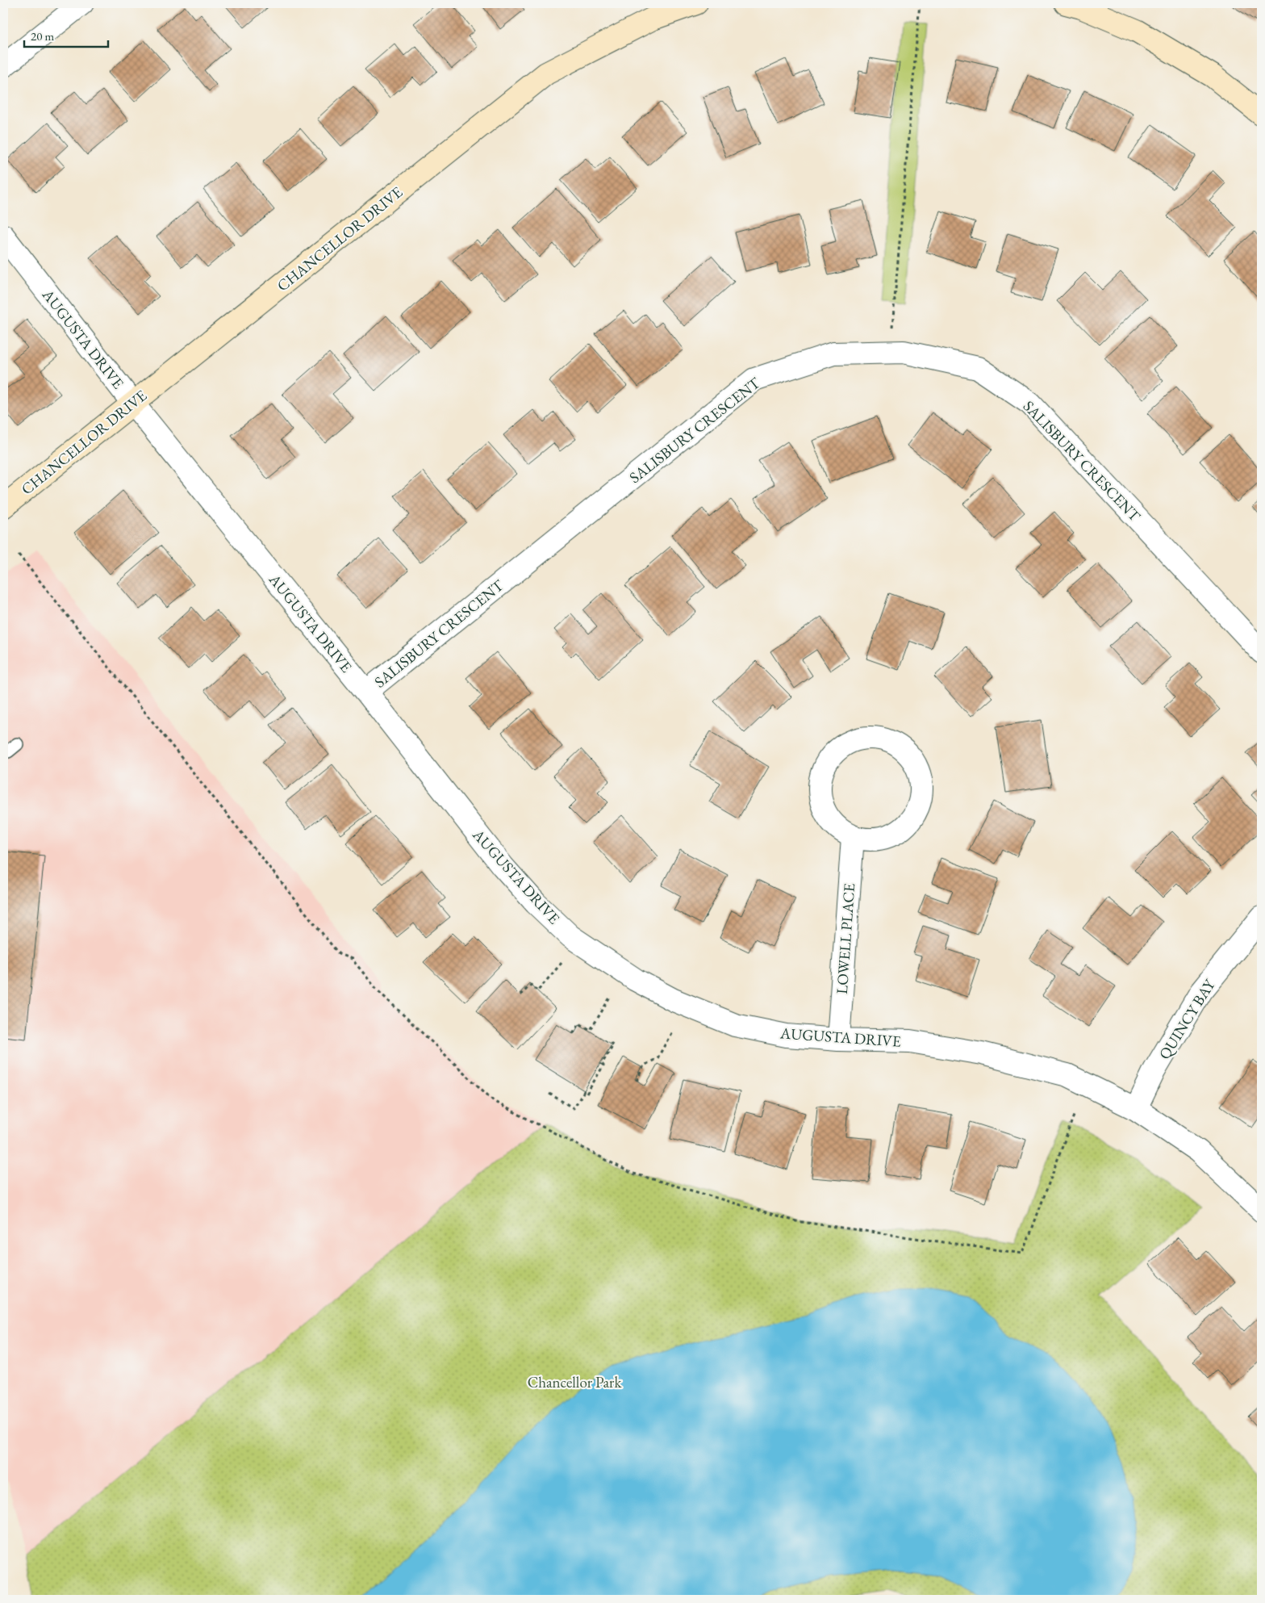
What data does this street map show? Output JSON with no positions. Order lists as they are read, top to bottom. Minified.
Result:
{"streets":{"street":["CHANCELLOR DRIVE","AUGUSTA DRIVE","SALISBURY CRESCENT","LOWELL PLACE","QUINCY BAY"]},"crossings":[["CHANCELLOR DRIVE","AUGUSTA DRIVE"],["AUGUSTA DRIVE","SALISBURY CRESCENT"],["AUGUSTA DRIVE","LOWELL PLACE"],["AUGUSTA DRIVE","QUINCY BAY"]],"parks":["Chancellor Park"],"scale_bar":"20 m"}
